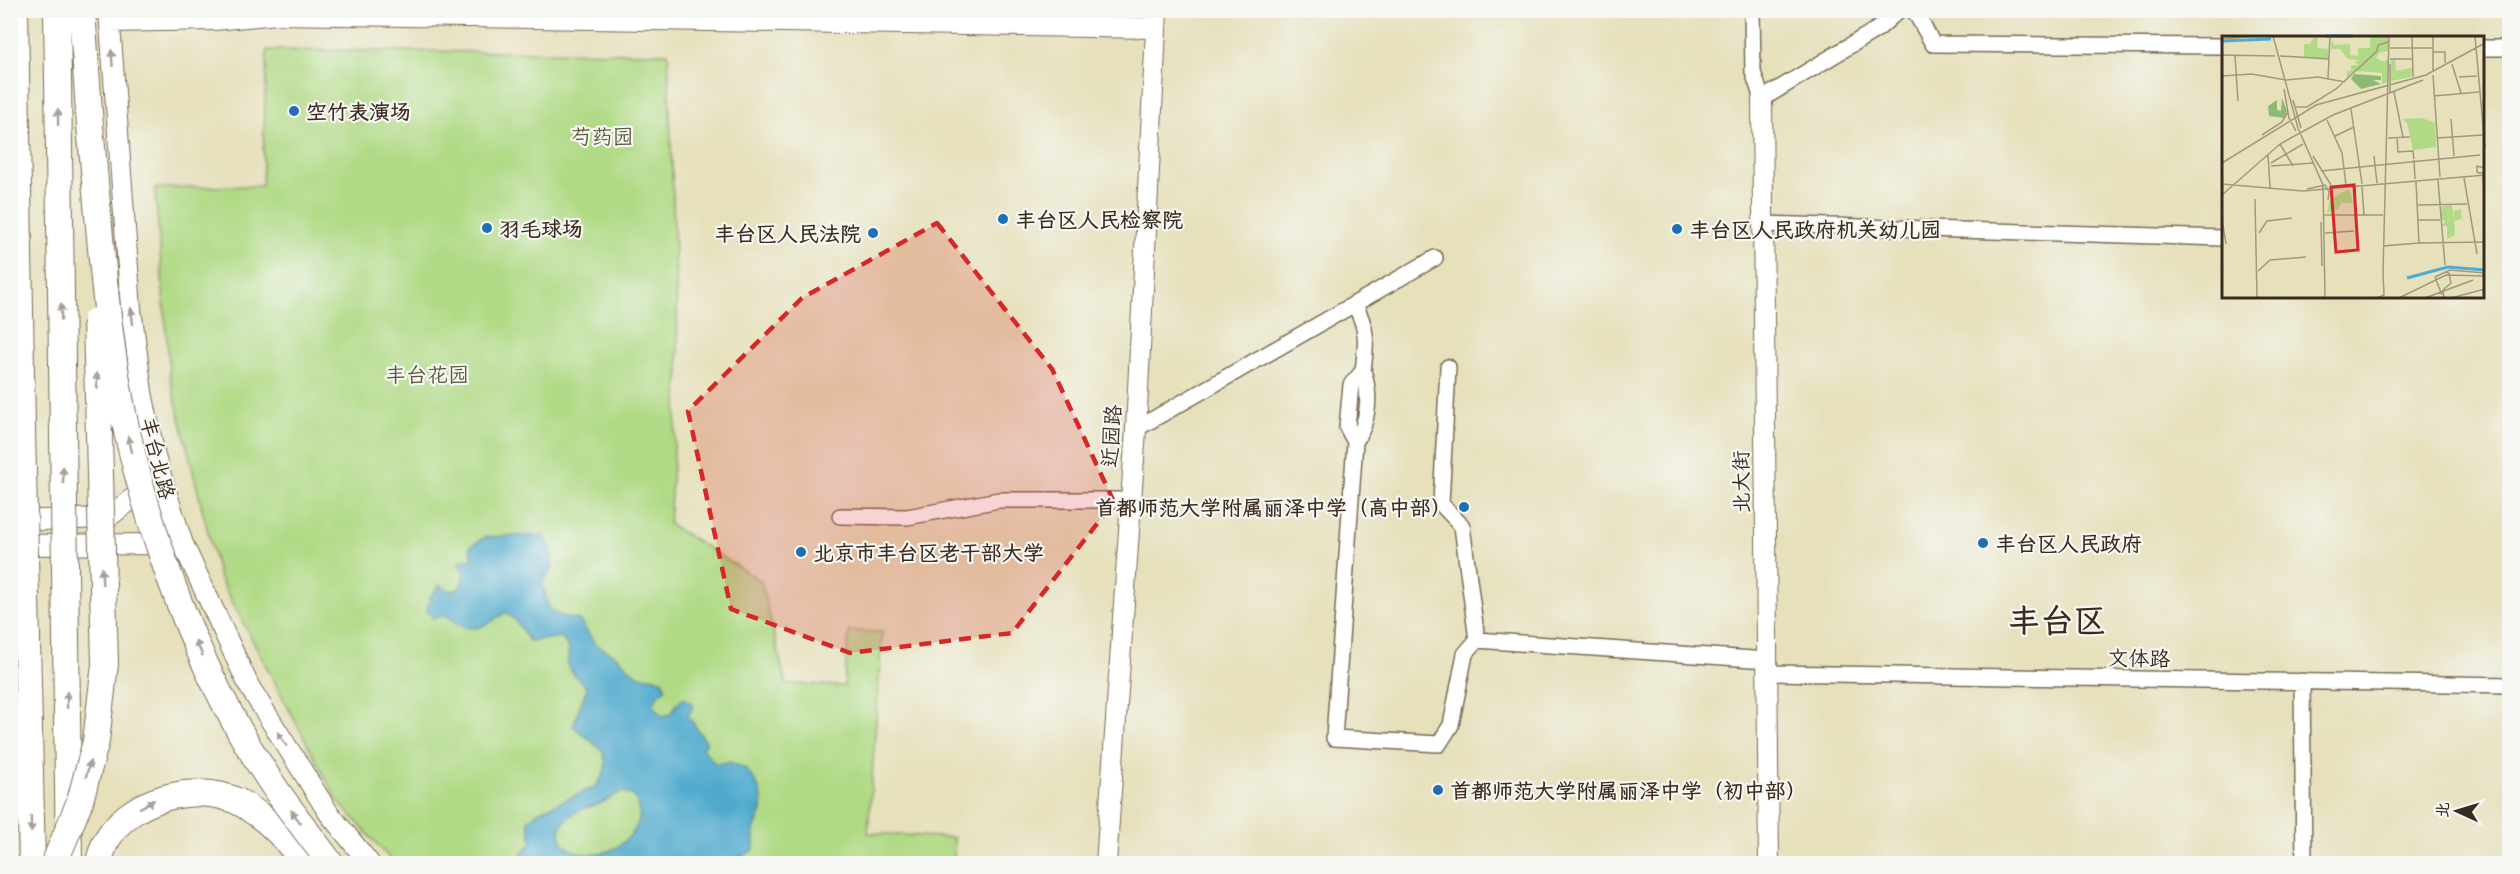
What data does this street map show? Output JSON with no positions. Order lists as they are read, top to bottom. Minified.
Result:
{"streets":{"street":["近园路","丰台北路","北大街","文体路"]},"crossings":[["北大街","文体路"]],"one_way":["丰台北路"],"districts":["丰台区"],"parks":["芍药园","丰台花园"],"places":["空竹表演场","丰台区人民检察院","羽毛球场","丰台区人民政府机关幼儿园","丰台区人民法院","首都师范大学附属丽泽中学（高中部）","丰台区人民政府","北京市丰台区老干部大学","首都师范大学附属丽泽中学（初中部）"],"north":"left"}
